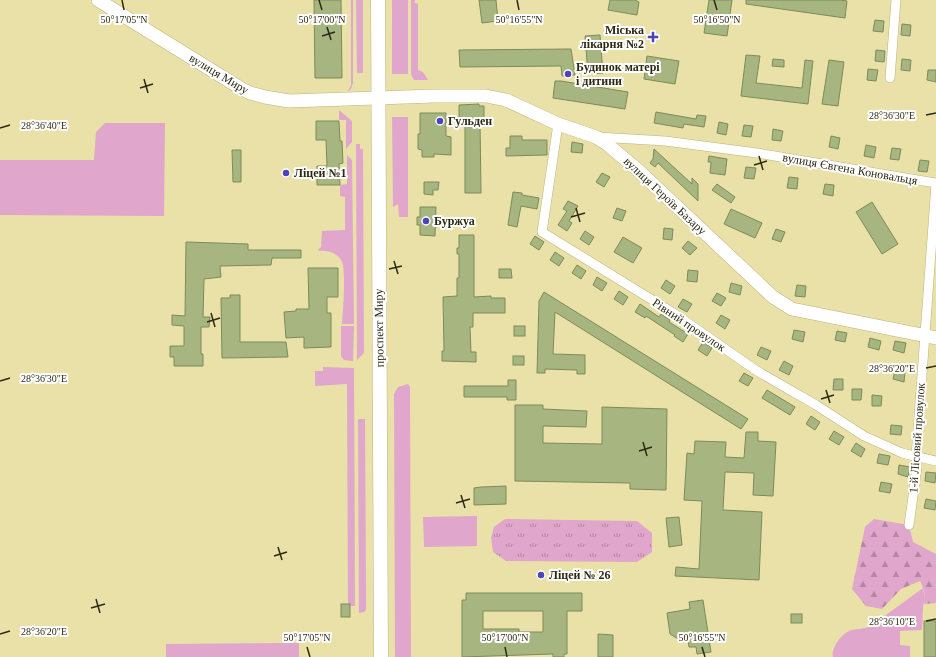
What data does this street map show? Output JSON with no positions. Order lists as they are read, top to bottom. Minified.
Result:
{"streets":{"main road":["вулиця Миру","вулиця Героїв Базару","проспект Миру"],"street":["вулиця Євгена Коновальця","Рівний провулок","1-й Лісовий провулок"]},"crossings":[["вулиця Миру","вулиця Героїв Базару"],["вулиця Миру","проспект Миру"],["вулиця Євгена Коновальця","вулиця Героїв Базару"],["вулиця Євгена Коновальця","1-й Лісовий провулок"],["вулиця Героїв Базару","Рівний провулок"],["вулиця Героїв Базару","проспект Миру"],["вулиця Героїв Базару","1-й Лісовий провулок"],["Рівний провулок","1-й Лісовий провулок"]],"places":{"health":["Міська лікарня №2"],"other":["Будинок матері і дитини","Гульден","Ліцей №1","Буржуа","Ліцей № 26"]},"coordinates":["50°17'05\"N","50°17'00\"N","50°16'55\"N","50°16'50\"N","28°36'30\"E","28°36'40\"E","28°36'20\"E","28°36'10\"E"]}
